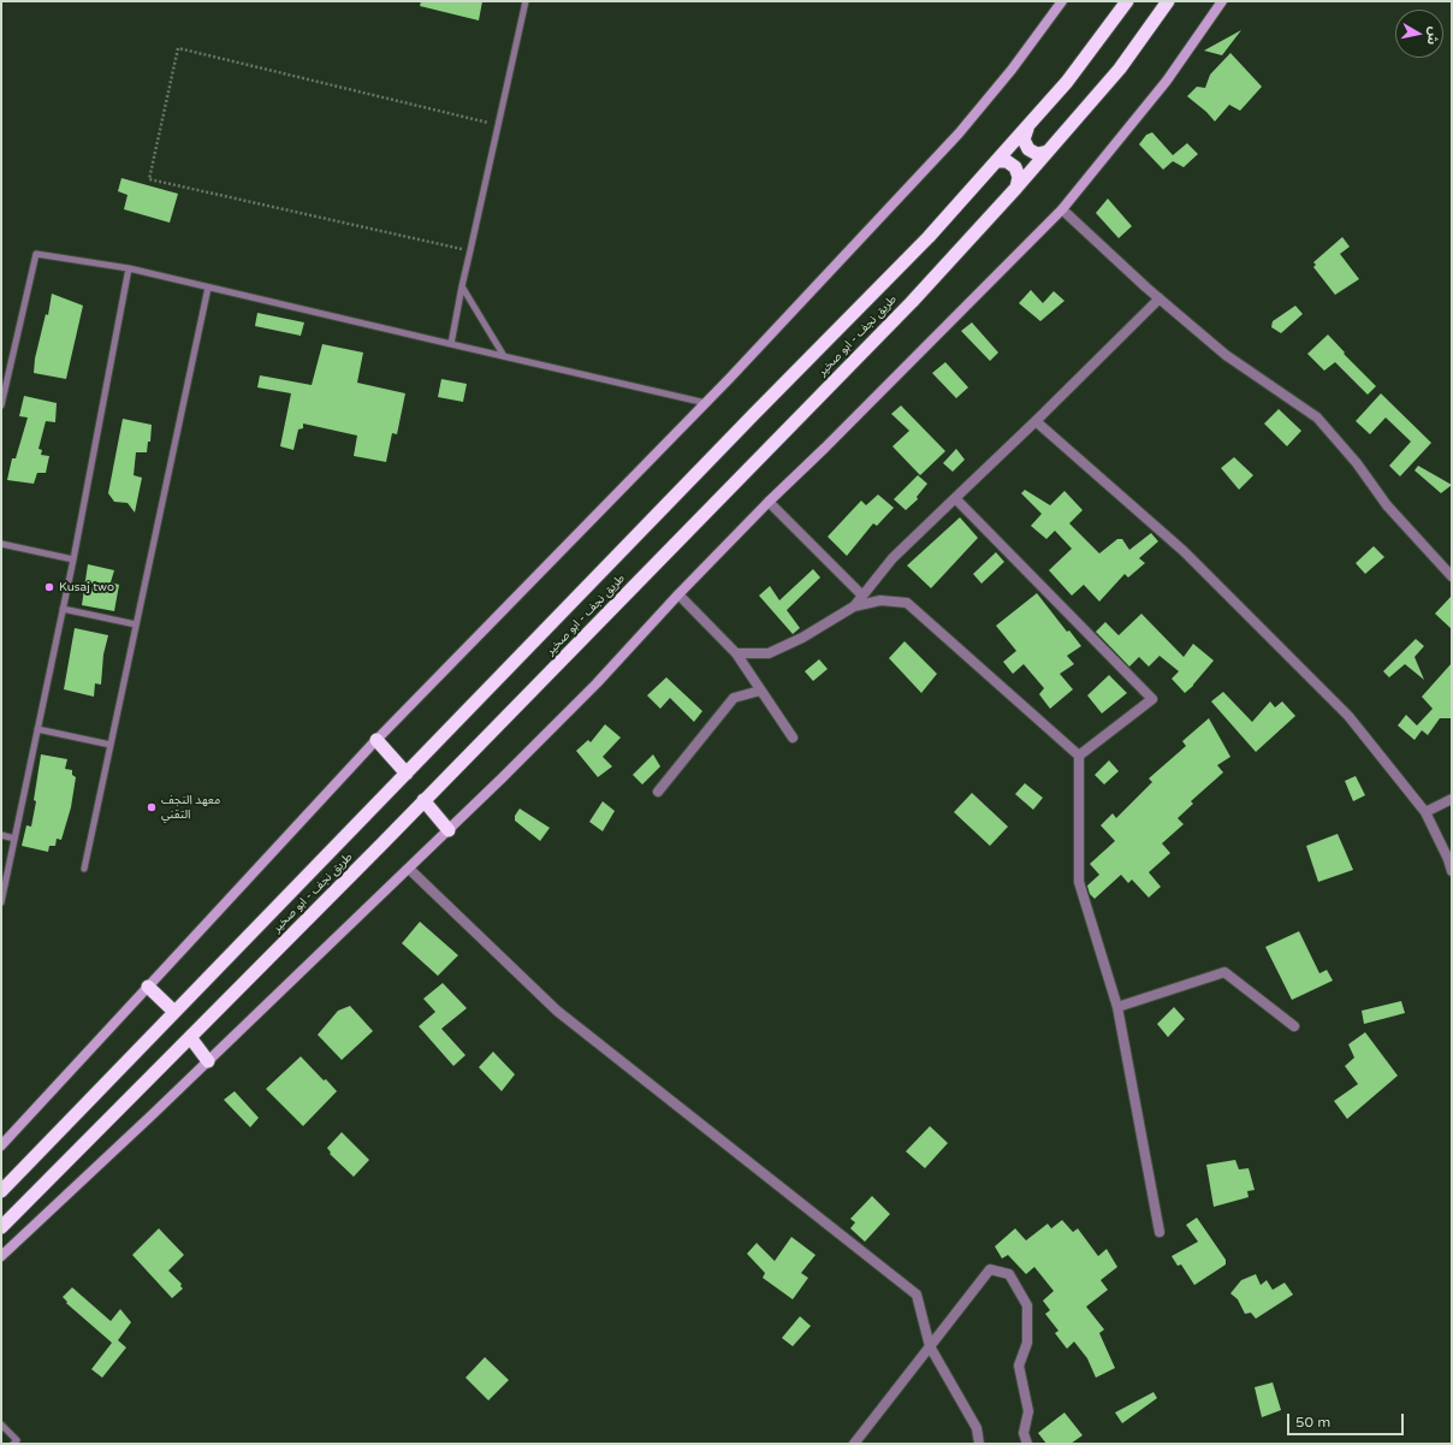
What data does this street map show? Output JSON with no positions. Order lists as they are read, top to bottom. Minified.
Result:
{"streets":{"highway":["طريق نجف - ابو صخير"]},"places":["Kusaj two","معهد النجف التقني"],"scale_bar":"50 m","north":"right"}
